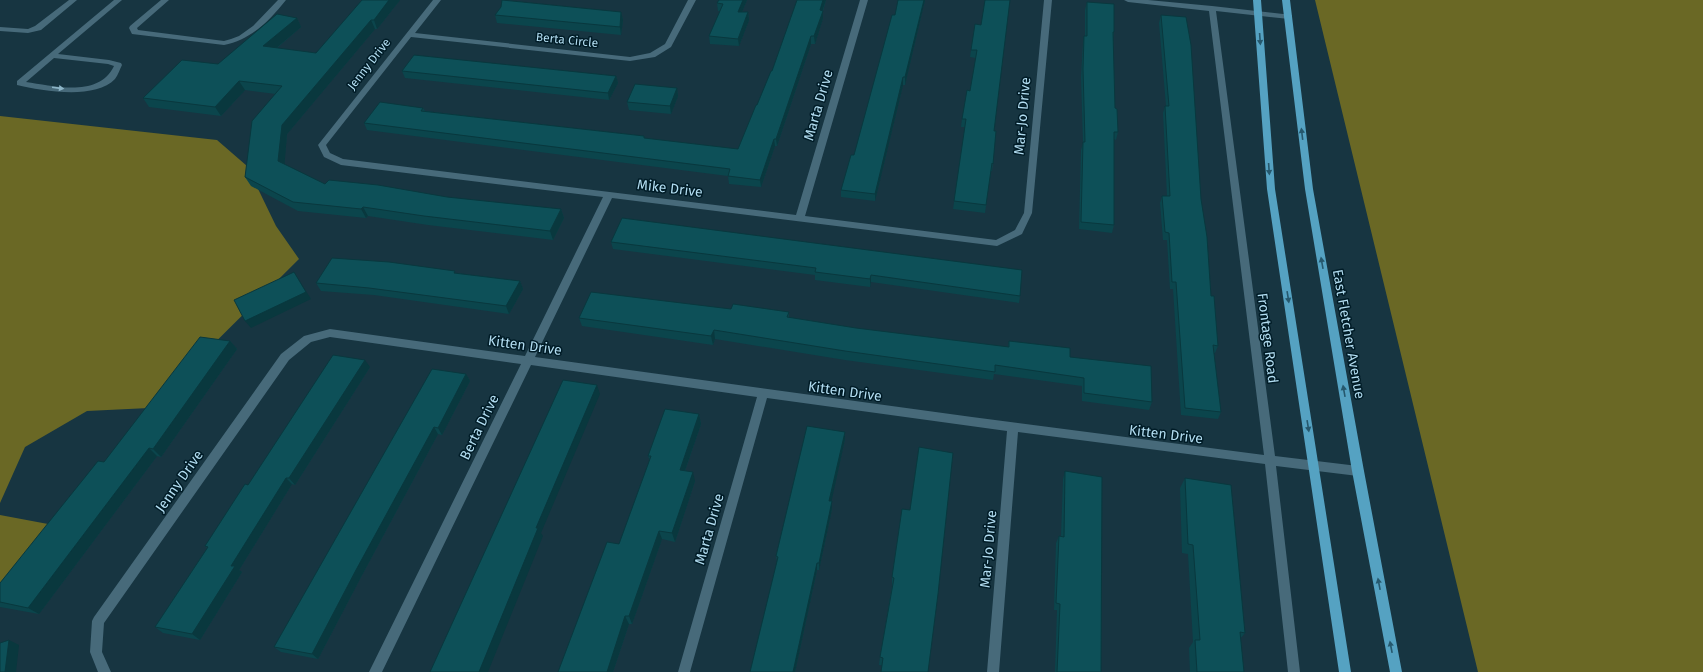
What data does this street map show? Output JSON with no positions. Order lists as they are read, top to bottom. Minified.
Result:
{"streets":{"main road":["East Fletcher Avenue"],"street":["Berta Circle","Jenny Drive","Marta Drive","Mar-Jo Drive","Mike Drive","Frontage Road","Kitten Drive","Berta Drive"]},"crossings":[["Berta Circle","Jenny Drive"],["Jenny Drive","Mike Drive"],["Jenny Drive","Kitten Drive"],["Marta Drive","Mike Drive"],["Marta Drive","Kitten Drive"],["Mar-Jo Drive","Mike Drive"],["Mar-Jo Drive","Kitten Drive"],["Mike Drive","Berta Drive"],["East Fletcher Avenue","Kitten Drive"],["Frontage Road","Kitten Drive"],["Kitten Drive","Berta Drive"]]}
